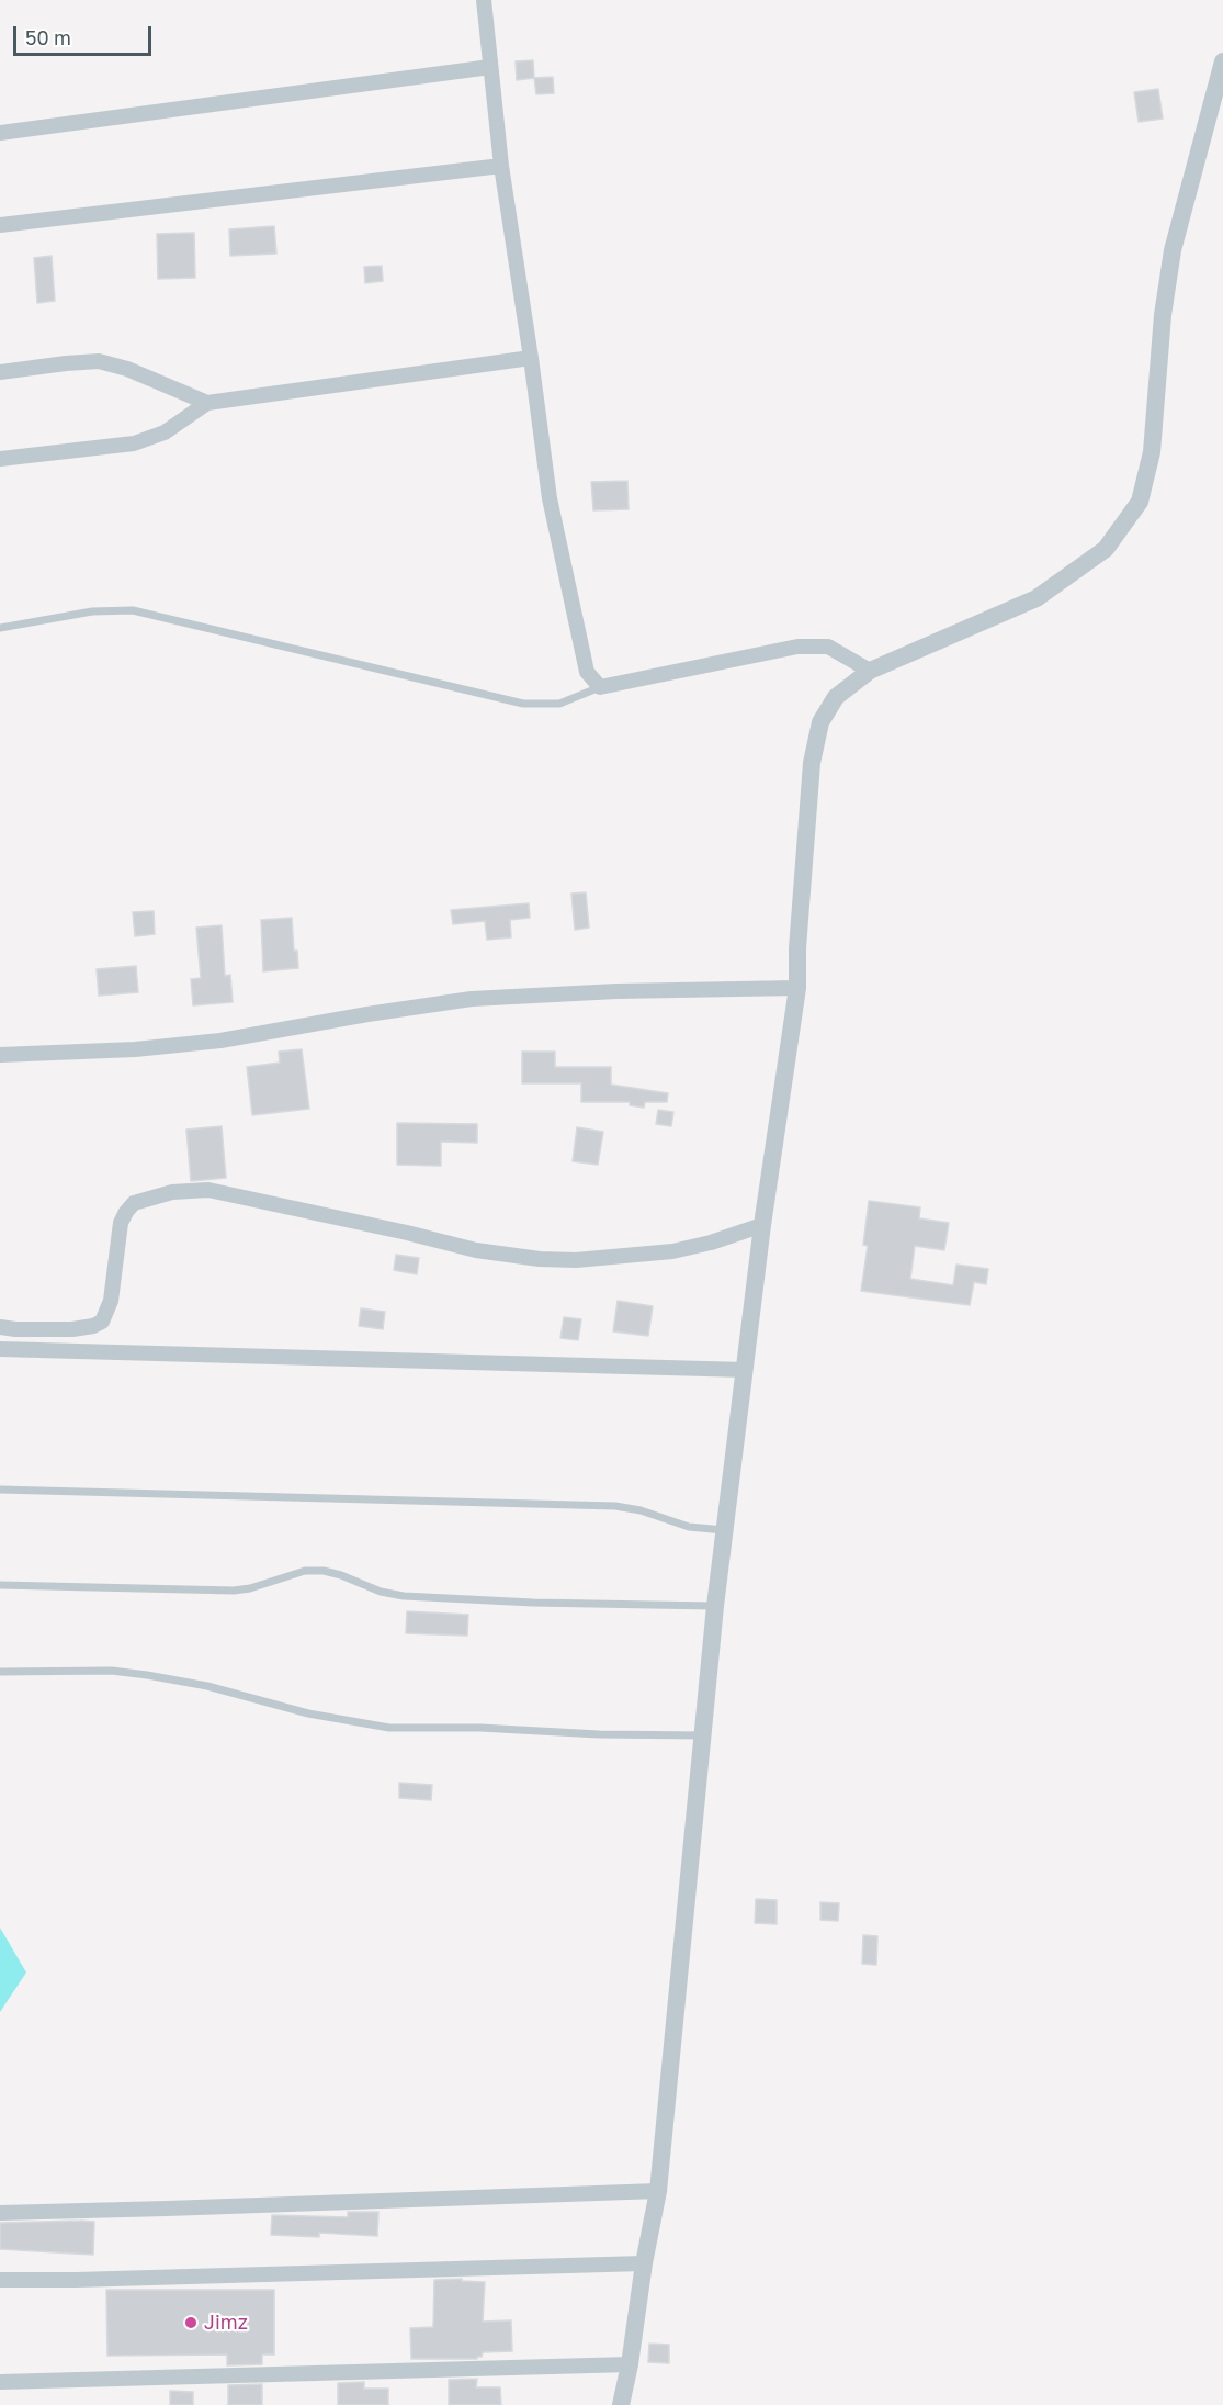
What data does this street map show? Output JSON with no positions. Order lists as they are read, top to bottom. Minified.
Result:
{"places":["Jimz"],"scale_bar":"50 m"}
